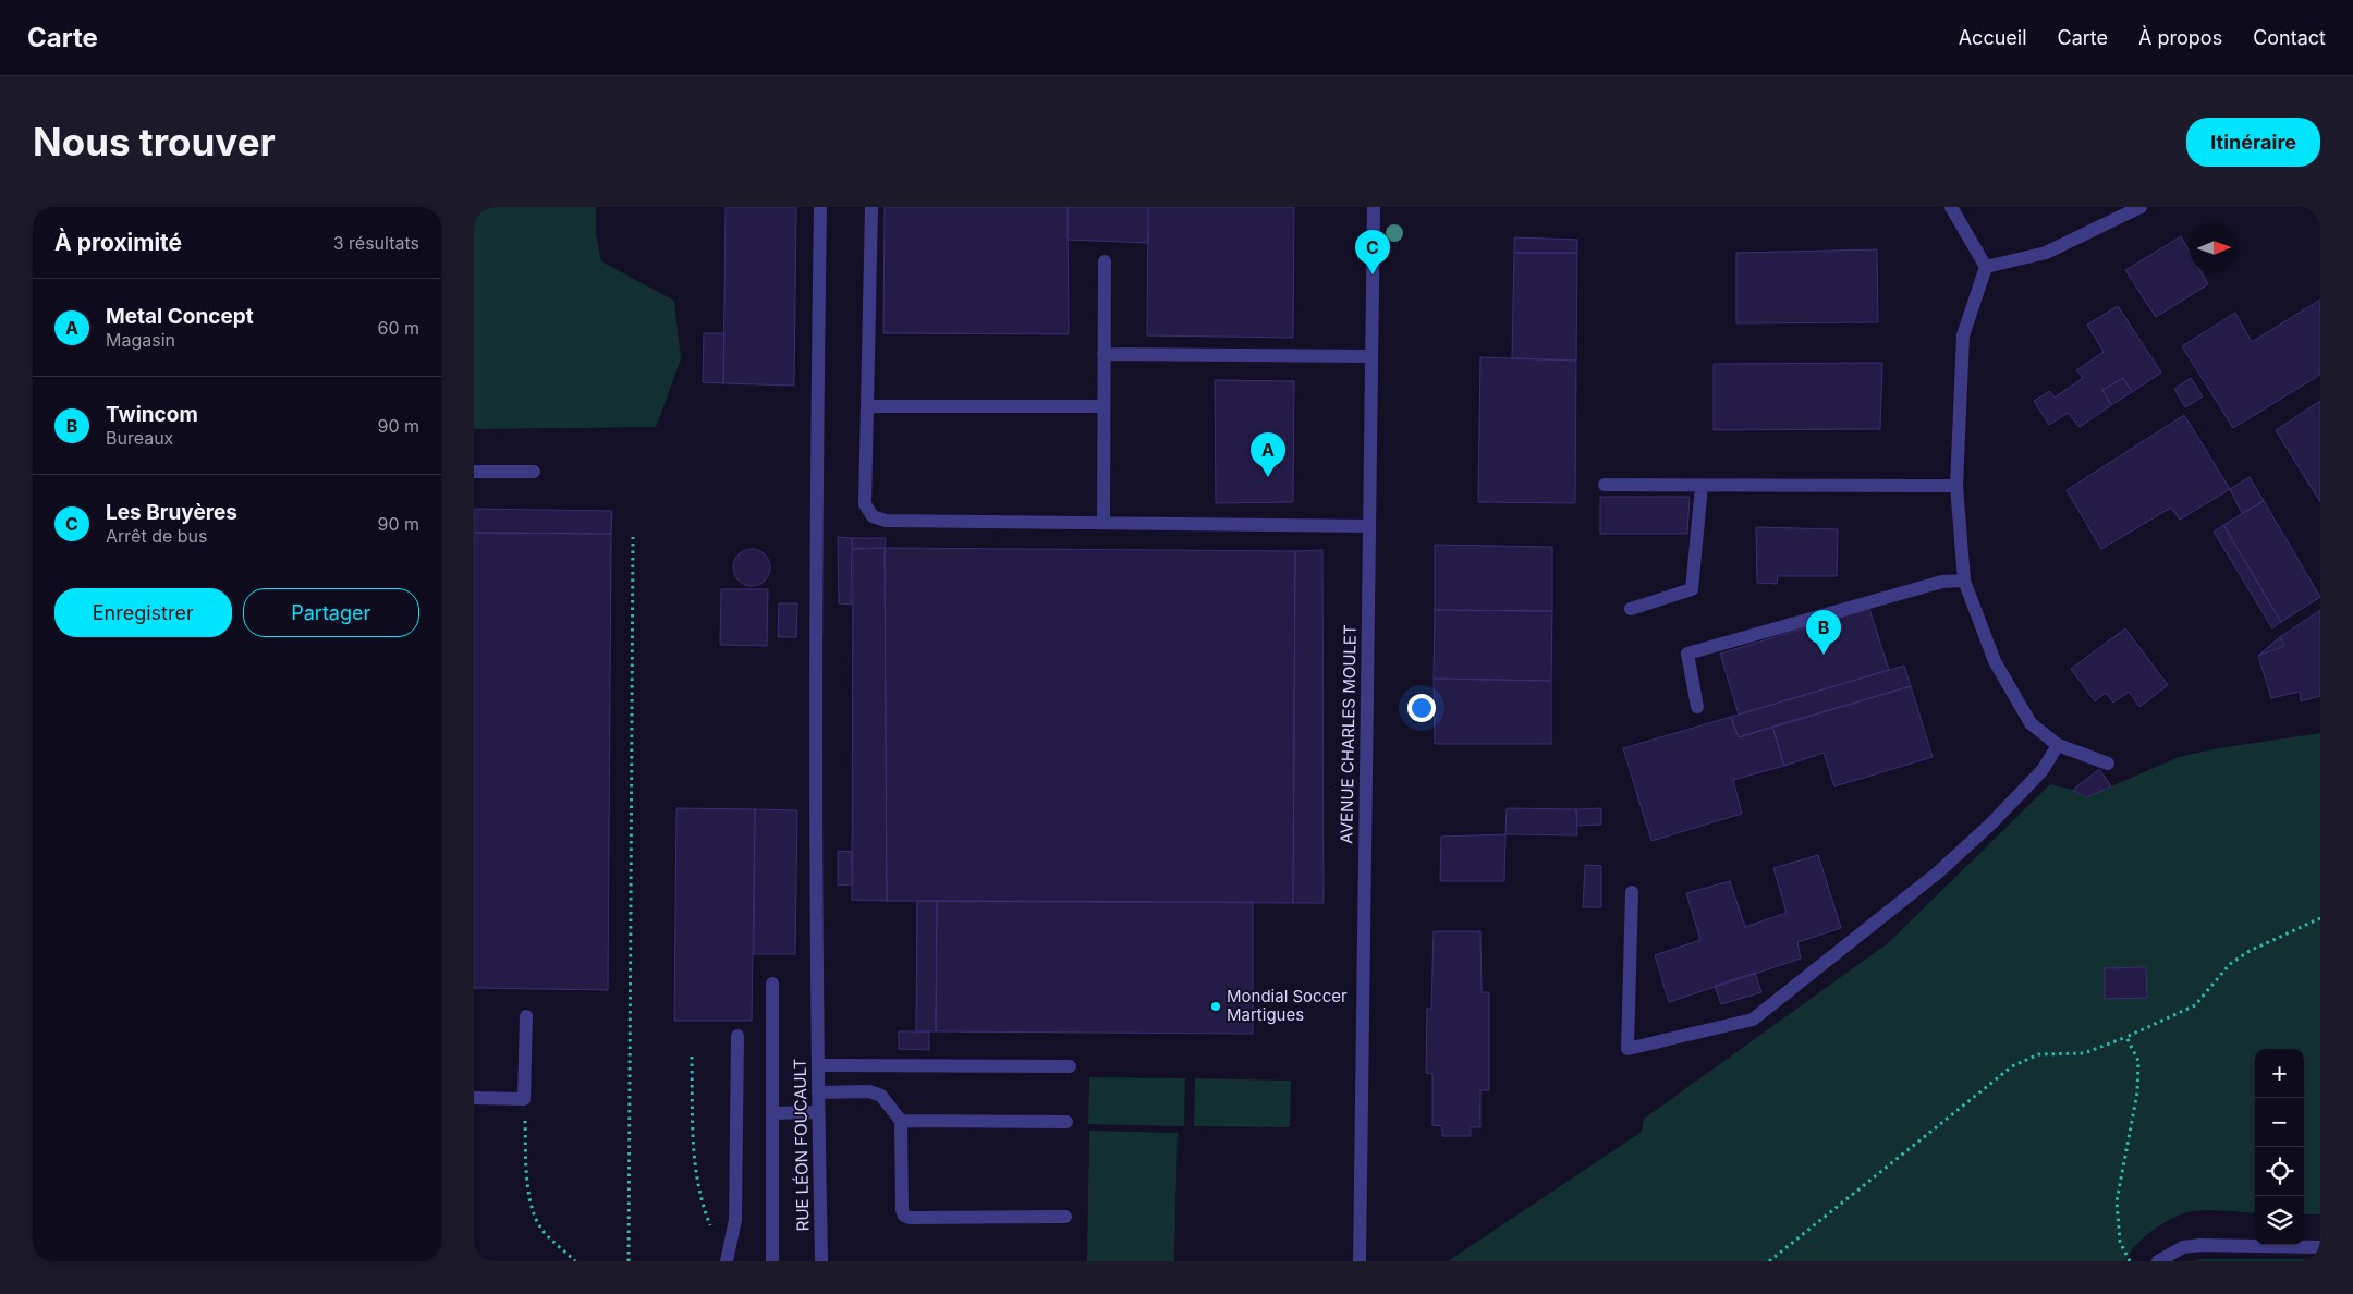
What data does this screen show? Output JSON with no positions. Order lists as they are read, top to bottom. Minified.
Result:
{"streets":{"street":["AVENUE CHARLES MOULET","RUE LÉON FOUCAULT"]},"places":["Mondial Soccer Martigues"],"north":"right","page":{"header":"Carte","nav":["Accueil","Carte","À propos","Contact"],"buttons":["Itinéraire",["Enregistrer","Partager"]],"title":"Nous trouver","heading":["À proximité","3 résultats"],"pins":["C","A","B"],"list":[{"mark":"A","name":"Metal Concept","note":"Magasin","value":"60 m"},{"mark":"B","name":"Twincom","note":"Bureaux","value":"90 m"},{"mark":"C","name":"Les Bruyères","note":"Arrêt de bus","value":"90 m"}],"map_buttons":["+","−"]}}
